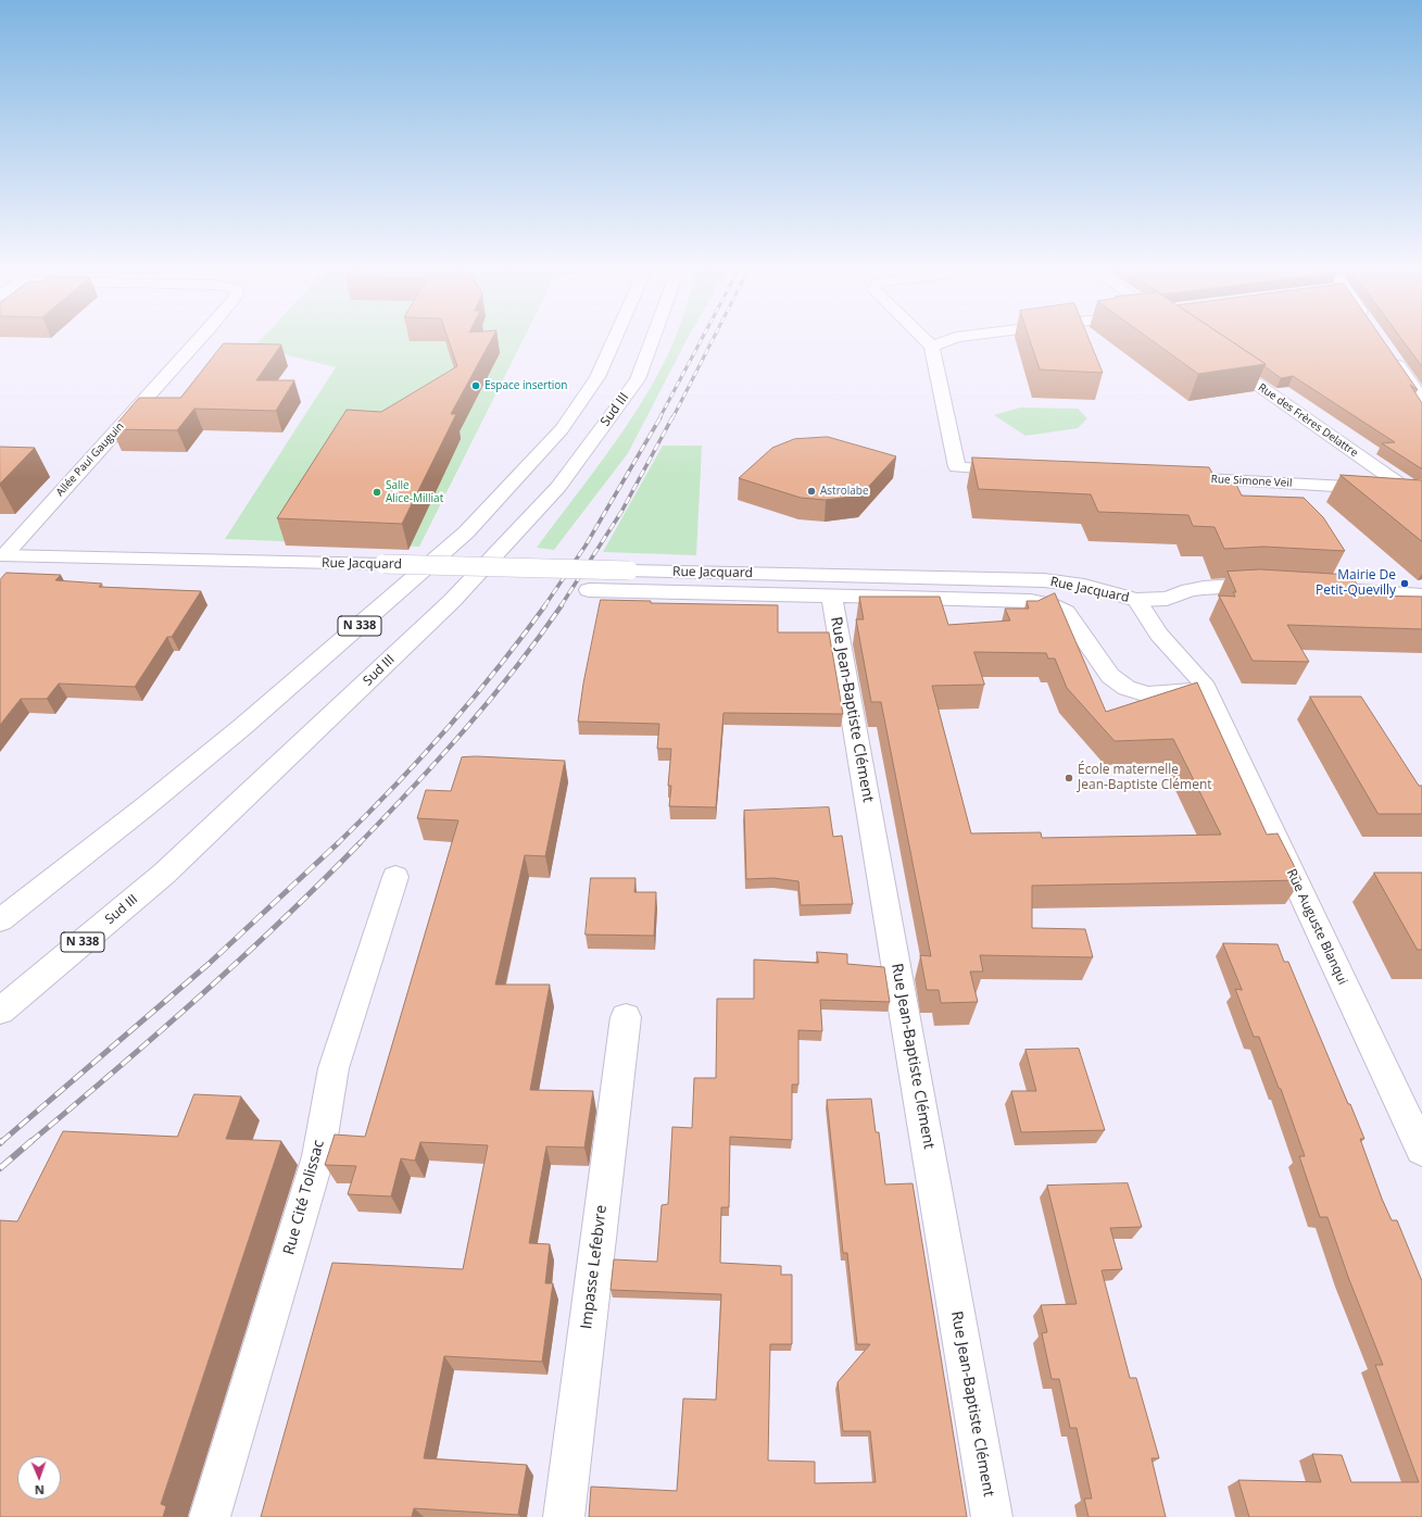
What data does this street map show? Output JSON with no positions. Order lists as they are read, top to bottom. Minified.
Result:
{"streets":{"main road":["Sud III","Rue des Frères Delattre","Allée Paul Gauguin","Rue Simone Veil","Rue Jacquard","N 338","Rue Jean-Baptiste Clément","Rue Auguste Blanqui","Rue Cité Tolissac","Impasse Lefebvre"]},"crossings":[["Rue des Frères Delattre","Rue Simone Veil"],["Allée Paul Gauguin","Rue Jacquard"],["Rue Jacquard","Rue Auguste Blanqui"]],"places":["Espace insertion","Astrolabe","Salle Alice-Milliat","Mairie De Petit-Quevilly","École maternelle Jean-Baptiste Clément"],"north":"bottom"}
